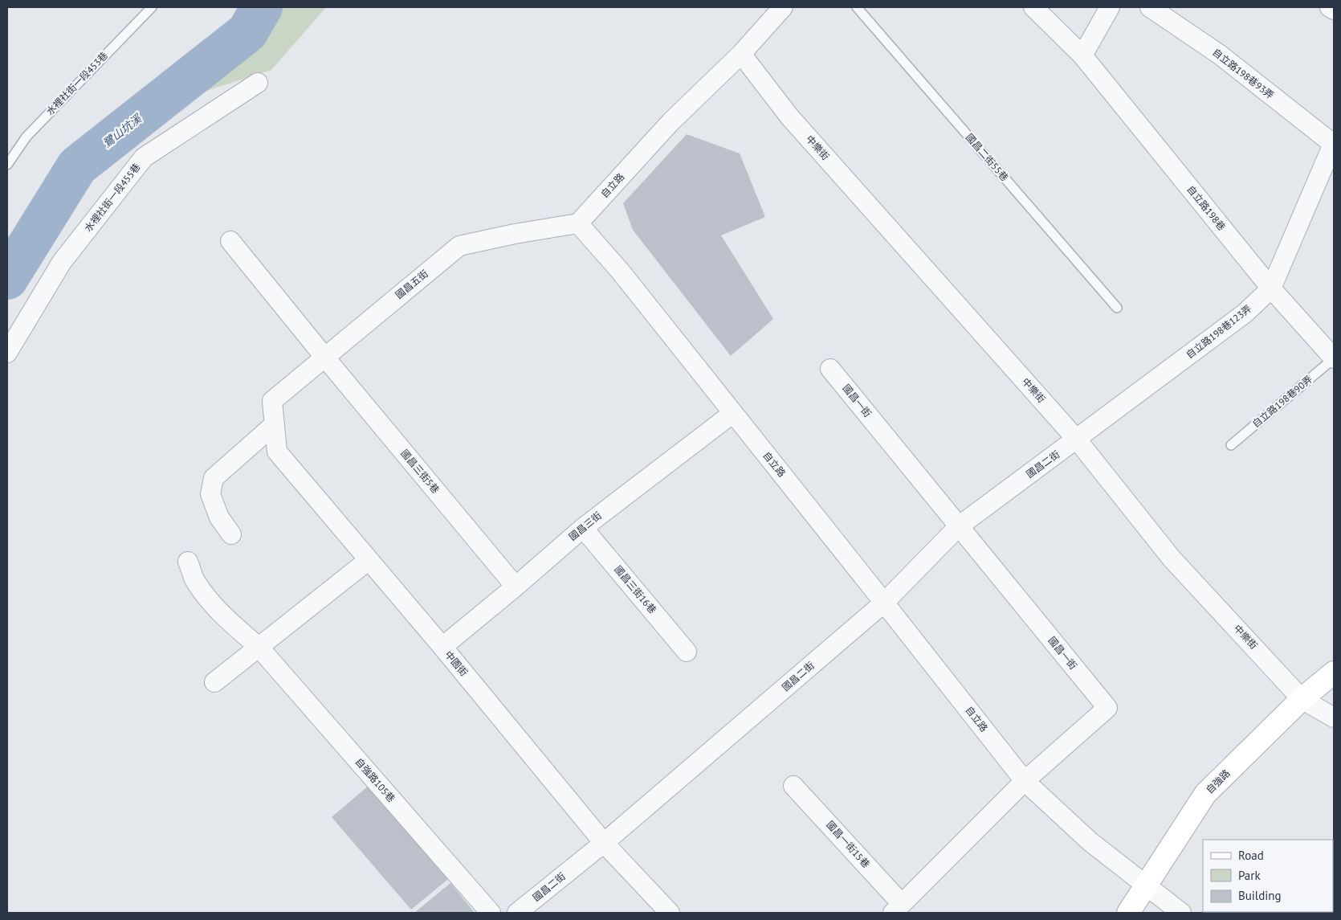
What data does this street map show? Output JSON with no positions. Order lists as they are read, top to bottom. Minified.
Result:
{"streets":{"street":["自立路198巷93弄","中樂街","自立路","水裡社街一段455巷","自立路198巷","國昌五街","自立路198巷123弄","國昌一街","國昌二街","國昌三街5巷","國昌三街","國昌三街16巷","中園街","自強路105巷","自強路","國昌一街15巷"],"lane":["水裡社街一段453巷","國昌二街55巷","自立路198巷90弄"]},"crossings":[["自立路198巷93弄","自立路198巷123弄"],["中樂街","自立路"],["中樂街","自立路198巷123弄"],["中樂街","國昌二街"],["中樂街","自強路"],["自立路","國昌五街"],["自立路","國昌一街"],["自立路","國昌二街"],["自立路","國昌三街"],["自立路","自強路"],["自立路198巷","自立路198巷123弄"],["自立路198巷","自立路198巷90弄"],["國昌五街","國昌三街5巷"],["國昌五街","中園街"],["自立路198巷123弄","國昌二街"],["國昌一街","國昌二街"],["國昌一街","國昌一街15巷"],["國昌二街","中園街"],["國昌三街5巷","國昌三街"],["國昌三街","國昌三街16巷"],["國昌三街","中園街"]],"water":["鷺山坑溪"],"legend":["Road","Park","Building"]}
